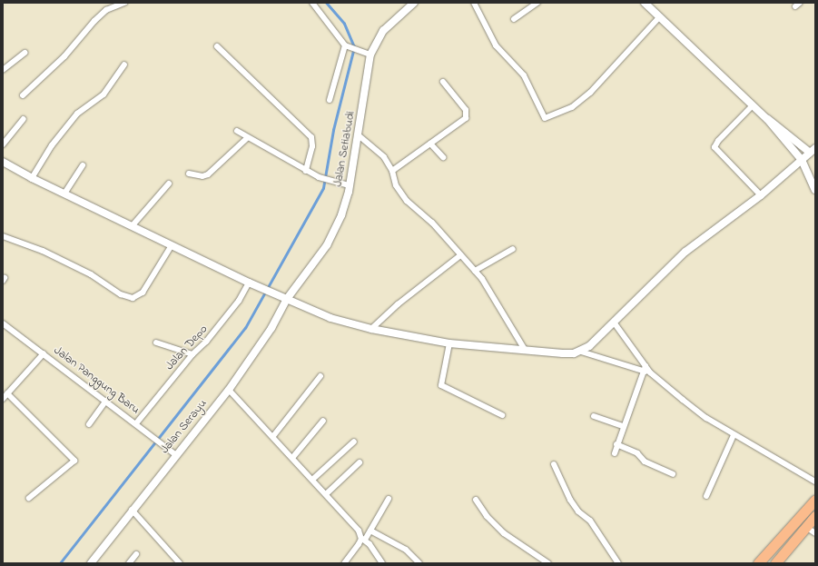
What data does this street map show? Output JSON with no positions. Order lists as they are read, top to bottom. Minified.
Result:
{"streets":{"street":["Jalan Setiabudi","Jalan Depo","Jalan Panggung Baru","Jalan Serayu"]},"crossings":[["Jalan Setiabudi","Jalan Serayu"],["Jalan Depo","Jalan Panggung Baru"],["Jalan Panggung Baru","Jalan Serayu"]]}
